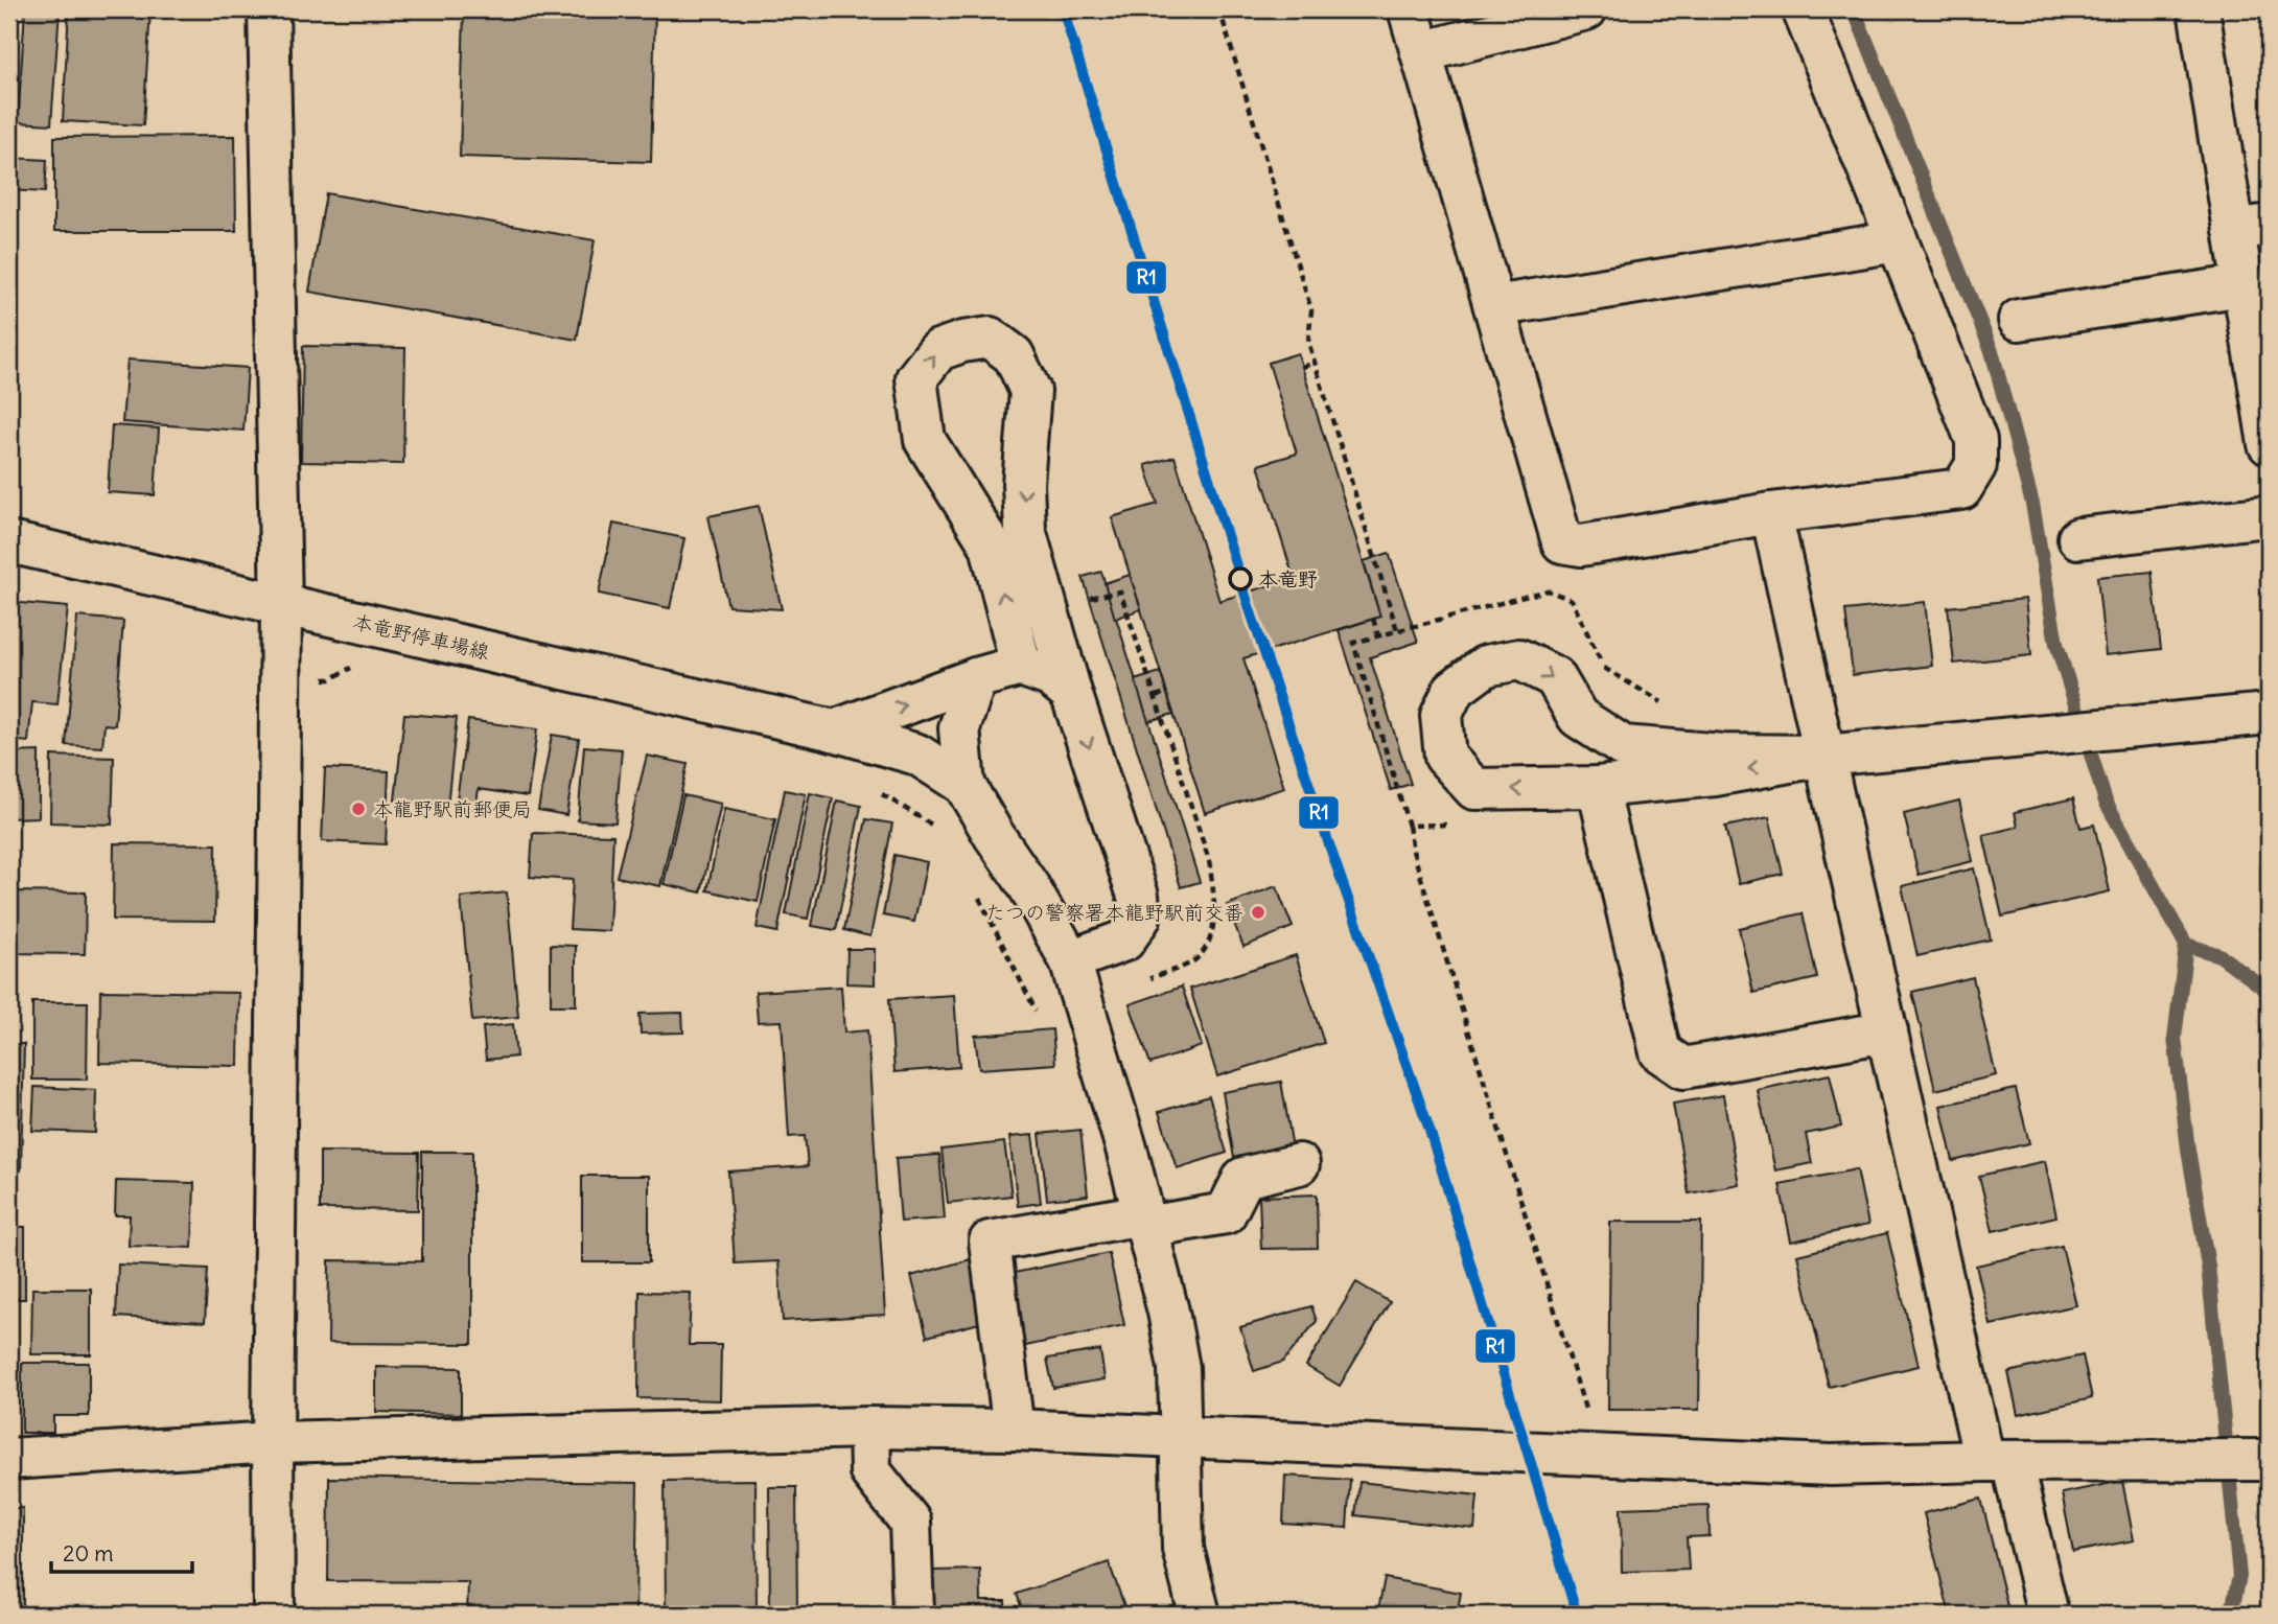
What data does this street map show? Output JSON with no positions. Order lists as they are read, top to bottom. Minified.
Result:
{"streets":{"street":["本竜野停車場線"]},"places":["本竜野","本龍野駅前郵便局","たつの警察署本龍野駅前交番"],"lines":["transit line R1"],"scale_bar":"20 m"}
